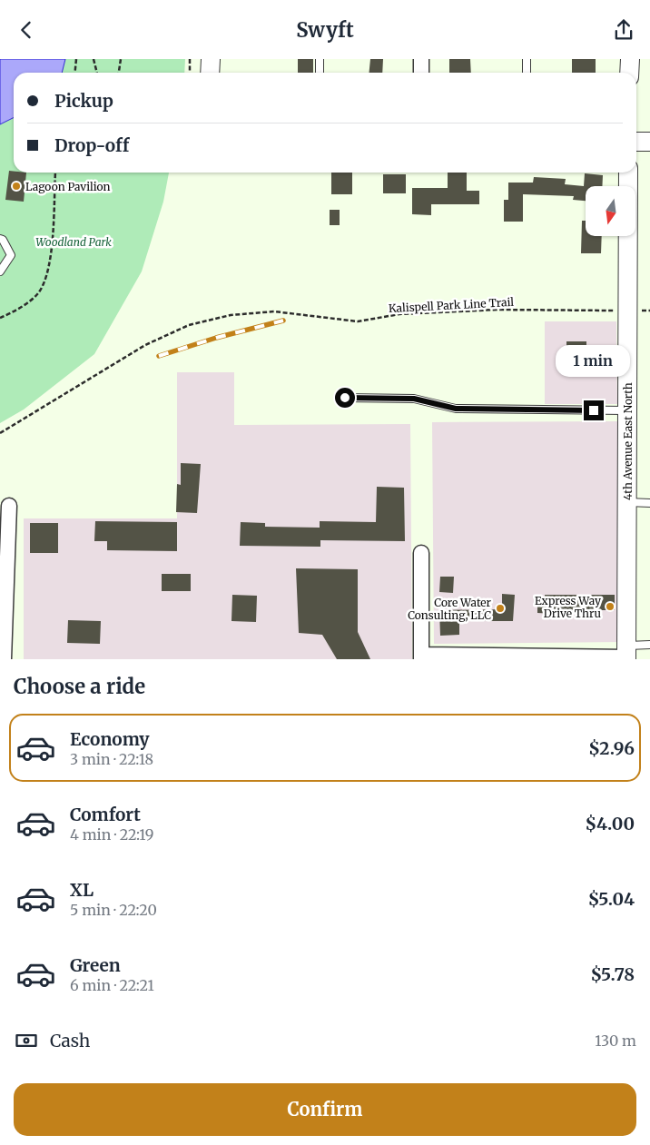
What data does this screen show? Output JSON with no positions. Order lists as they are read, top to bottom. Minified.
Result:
{"streets":{"street":["4th Avenue East North"],"path":["Kalispell Park Line Trail"]},"crossings":[["Kalispell Park Line Trail","4th Avenue East North"]],"parks":["Woodland Park"],"places":["Lagoon Pavilion","Express Way Drive Thru","Core Water Consulting, LLC"],"north":"bottom","page":{"header":"Swyft","banner":["Pickup","Drop-off"],"bubble":"1 min","heading":"Choose a ride","list":[{"name":"Economy","note":"3 min · 22:18","value":"$2.96"},{"name":"Comfort","note":"4 min · 22:19","value":"$4.00"},{"name":"XL","note":"5 min · 22:20","value":"$5.04"},{"name":"Green","note":"6 min · 22:21","value":"$5.78"}],"pay":["Cash","130 m"],"buttons":"Confirm"}}
